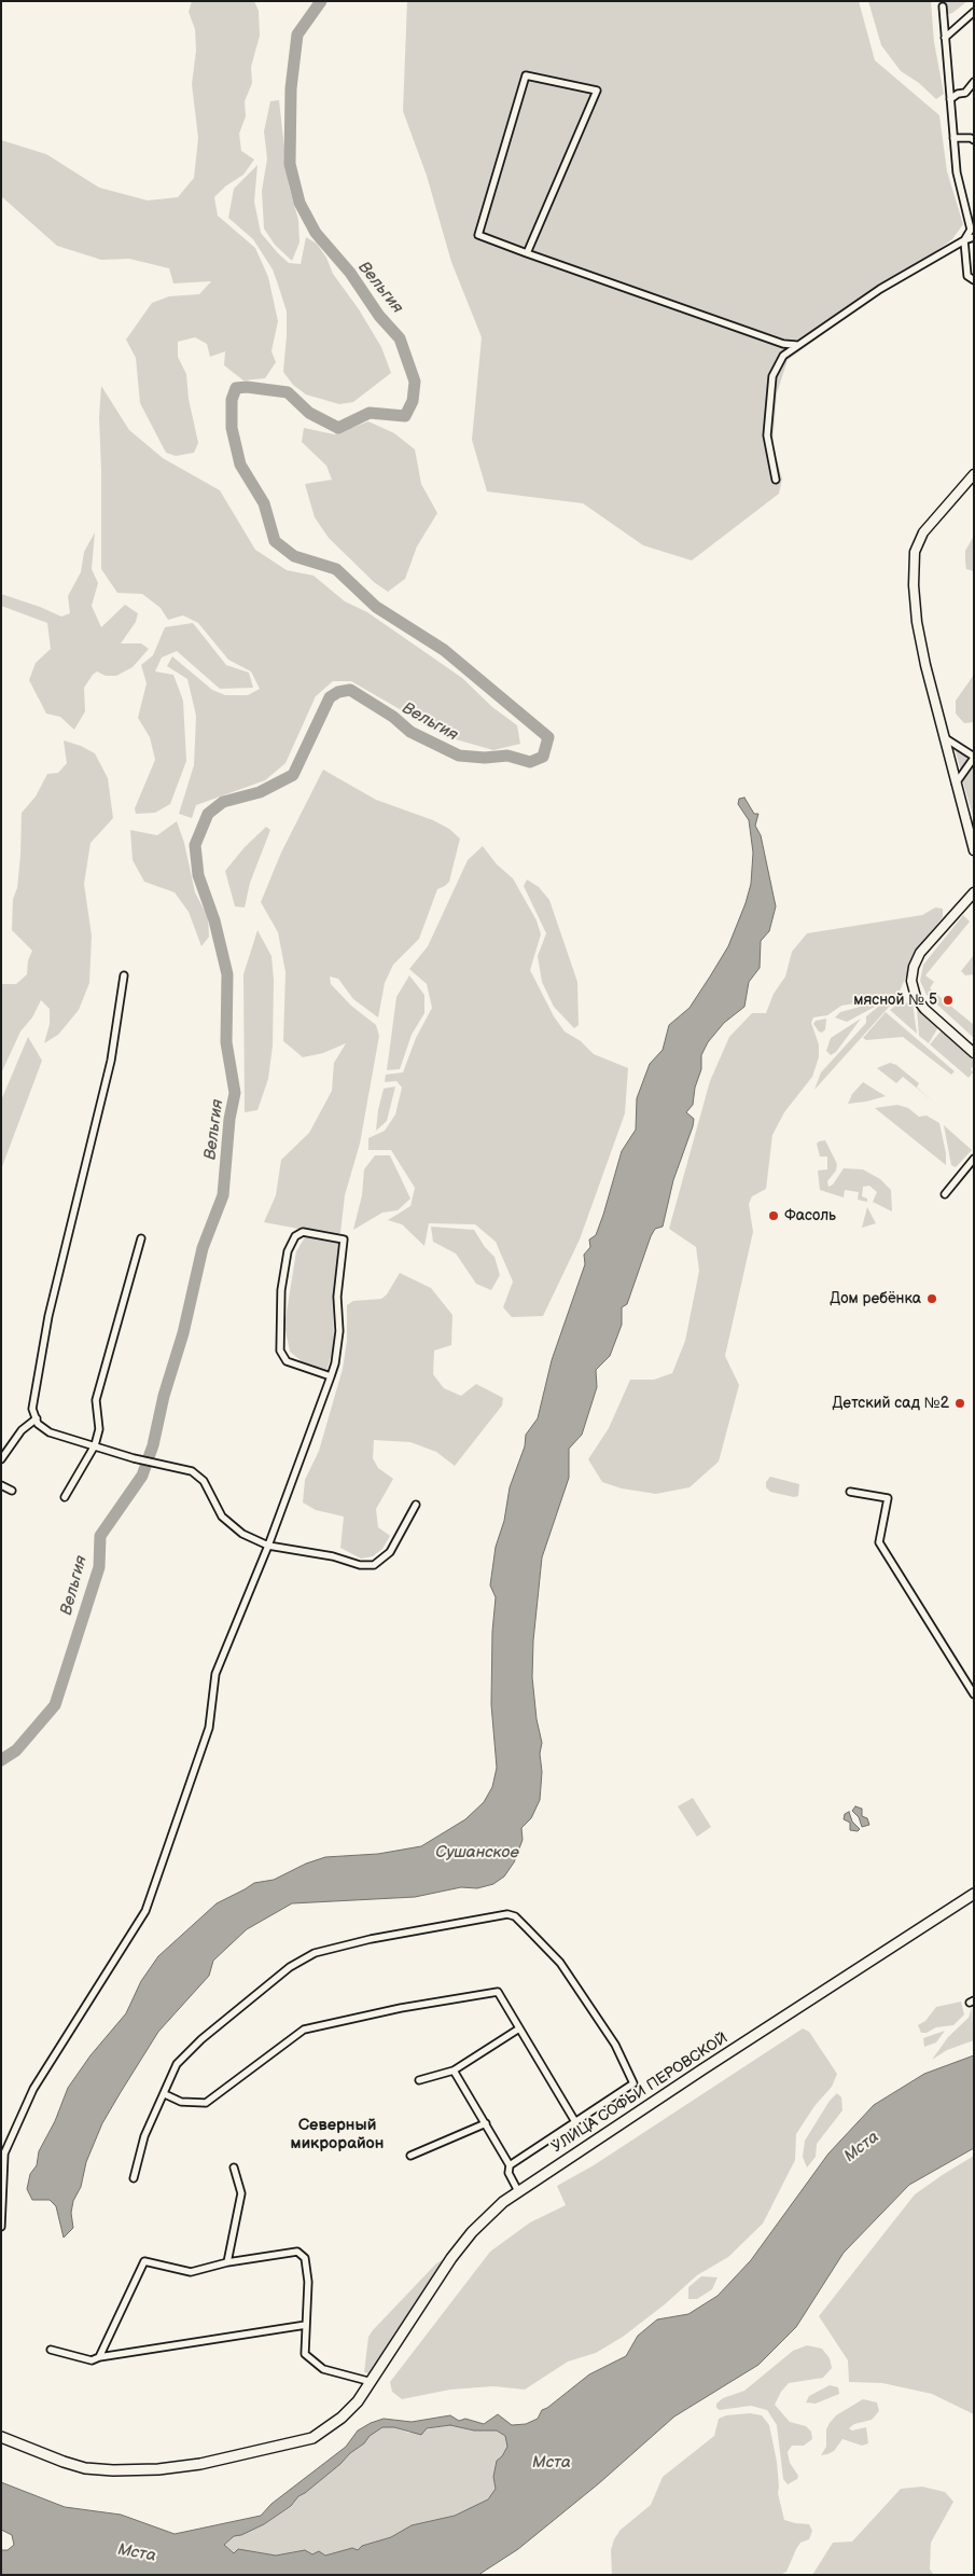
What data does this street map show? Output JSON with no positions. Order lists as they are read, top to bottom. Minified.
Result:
{"streets":{"main road":["УЛИЦА СОФЬИ ПЕРОВСКОЙ"]},"districts":["Северный микрорайон"],"water":["Вельгия","Сушанское","Мста"],"places":["мясной № 5","Фасоль","Дом ребёнка","Детский сад №2"]}
